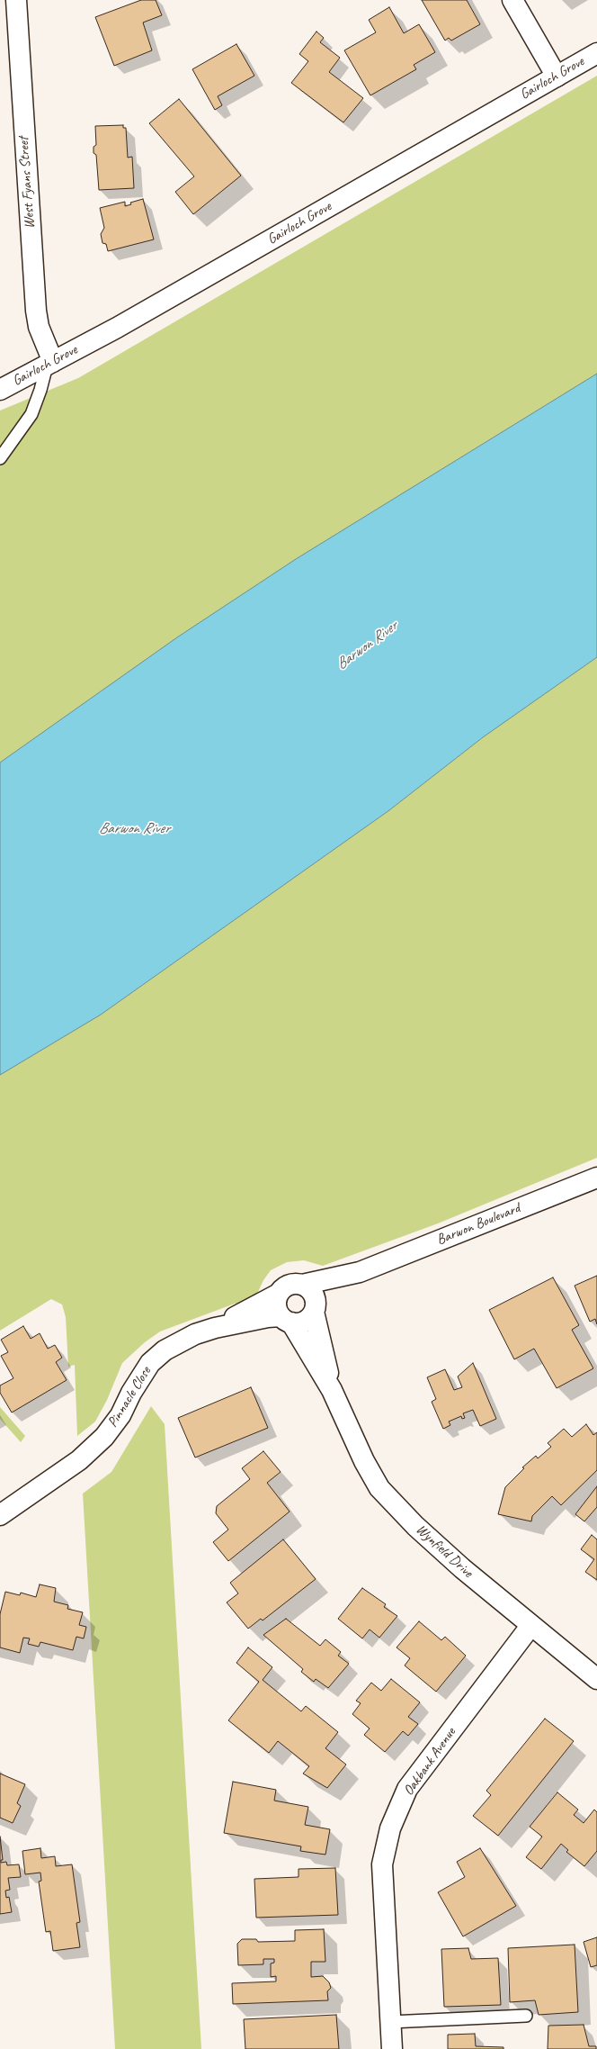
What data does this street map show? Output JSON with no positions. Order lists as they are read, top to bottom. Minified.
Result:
{"streets":{"street":["Gairloch Grove","West Fyans Street","Barwon Boulevard","Pinnacle Close","Wynfield Drive","Oakbank Avenue"]},"crossings":[["Gairloch Grove","West Fyans Street"],["Barwon Boulevard","Pinnacle Close"],["Barwon Boulevard","Wynfield Drive"],["Pinnacle Close","Wynfield Drive"],["Wynfield Drive","Oakbank Avenue"]],"water":["Barwon River"]}
